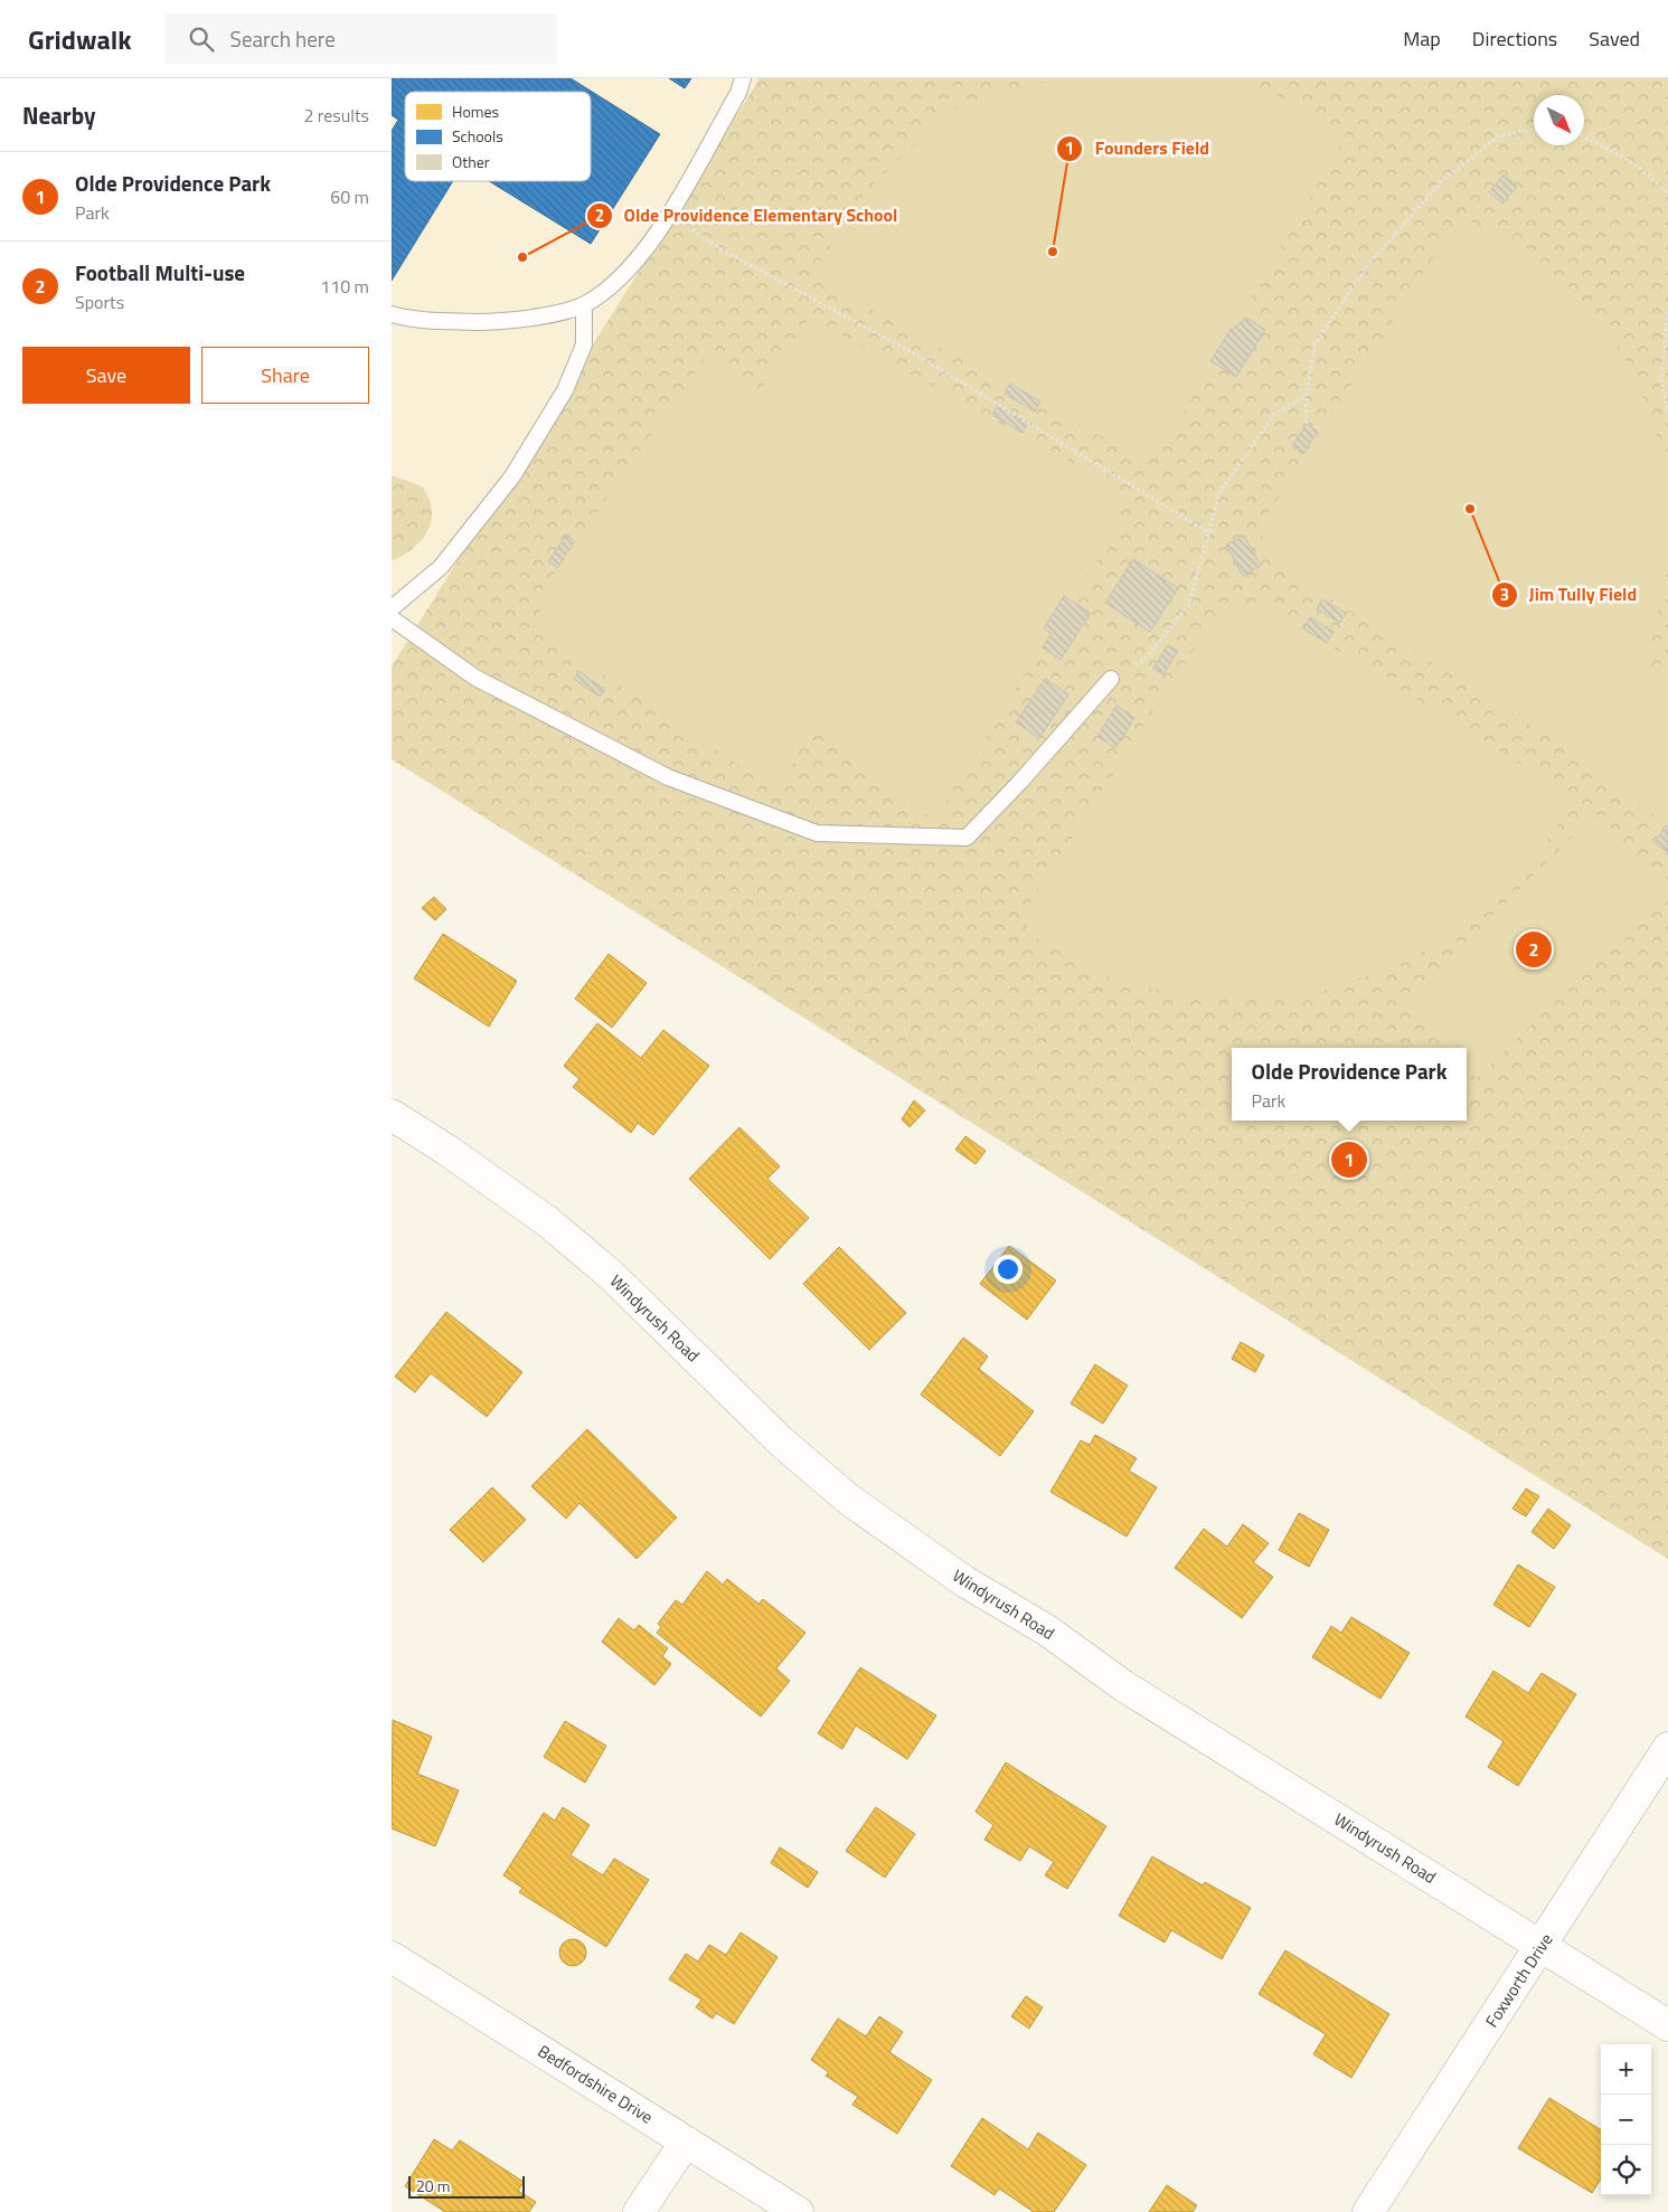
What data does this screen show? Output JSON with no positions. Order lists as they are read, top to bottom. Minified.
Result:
{"streets":{"street":["Windyrush Road","Foxworth Drive","Bedfordshire Drive"]},"crossings":[["Windyrush Road","Foxworth Drive"]],"places":["Founders Field","Olde Providence Elementary School","Jim Tully Field"],"legend":["Homes","Schools","Other"],"scale_bar":"20 m","north":"bottom right","page":{"header":"Gridwalk","search":"Search here","nav":["Map","Directions","Saved"],"heading":["Nearby","2 results"],"list":[{"mark":"1","name":"Olde Providence Park","note":"Park","value":"60 m"},{"mark":"2","name":"Football Multi-use","note":"Sports","value":"110 m"}],"buttons":["Save","Share"],"pins":["2","1"],"popup":["Olde Providence Park","Park"],"map_buttons":["+","−"],"scale":"20 m"}}
